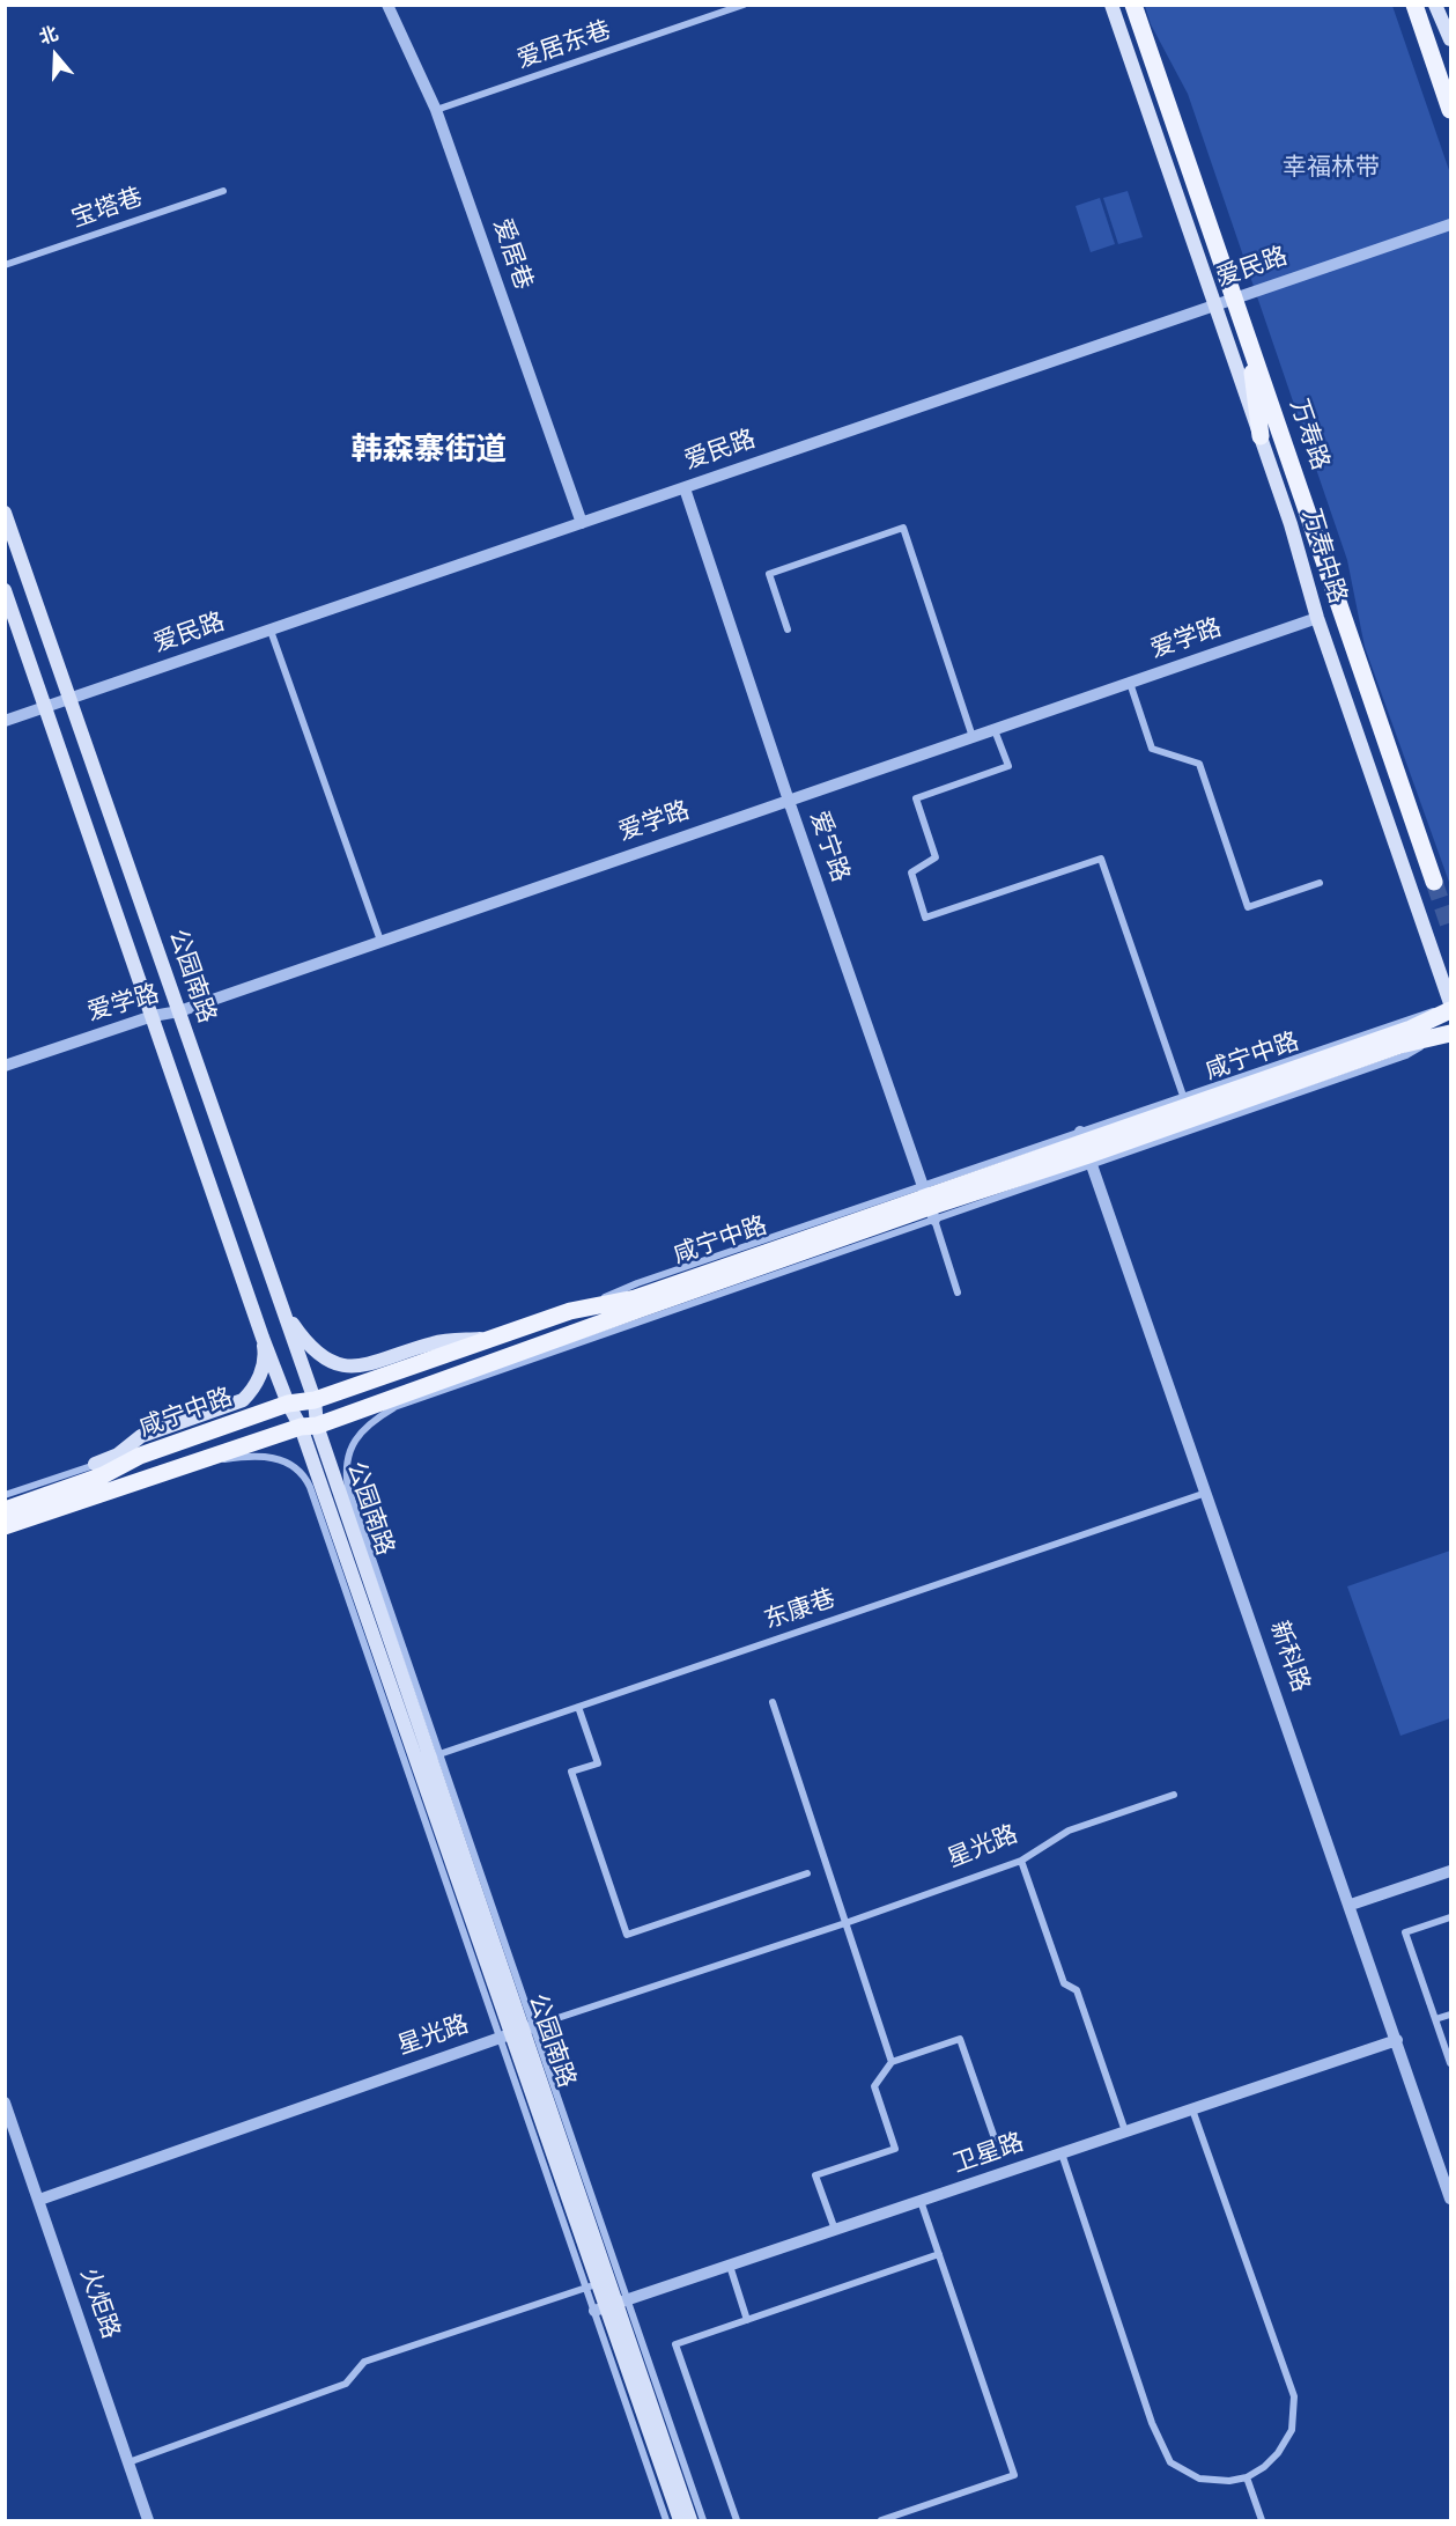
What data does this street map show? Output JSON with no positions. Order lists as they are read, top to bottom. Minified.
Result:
{"streets":{"main road":["万寿路","万寿中路","公园南路","咸宁中路"],"street":["爱居东巷","宝塔巷","爱居巷","爱民路","爱学路","爱宁路","东康巷","新科路","星光路","卫星路","火炬路"]},"crossings":[["爱居东巷","爱居巷"],["爱居巷","爱民路"],["爱民路","万寿路"],["爱民路","万寿中路"],["爱民路","爱宁路"],["爱民路","公园南路"],["万寿中路","爱学路"],["爱学路","爱宁路"],["爱学路","公园南路"],["爱宁路","咸宁中路"],["公园南路","咸宁中路"],["公园南路","东康巷"],["公园南路","星光路"],["公园南路","卫星路"],["咸宁中路","新科路"],["东康巷","新科路"],["新科路","卫星路"],["星光路","火炬路"]],"districts":["韩森寨街道"],"parks":["幸福林带"],"north":"top"}
